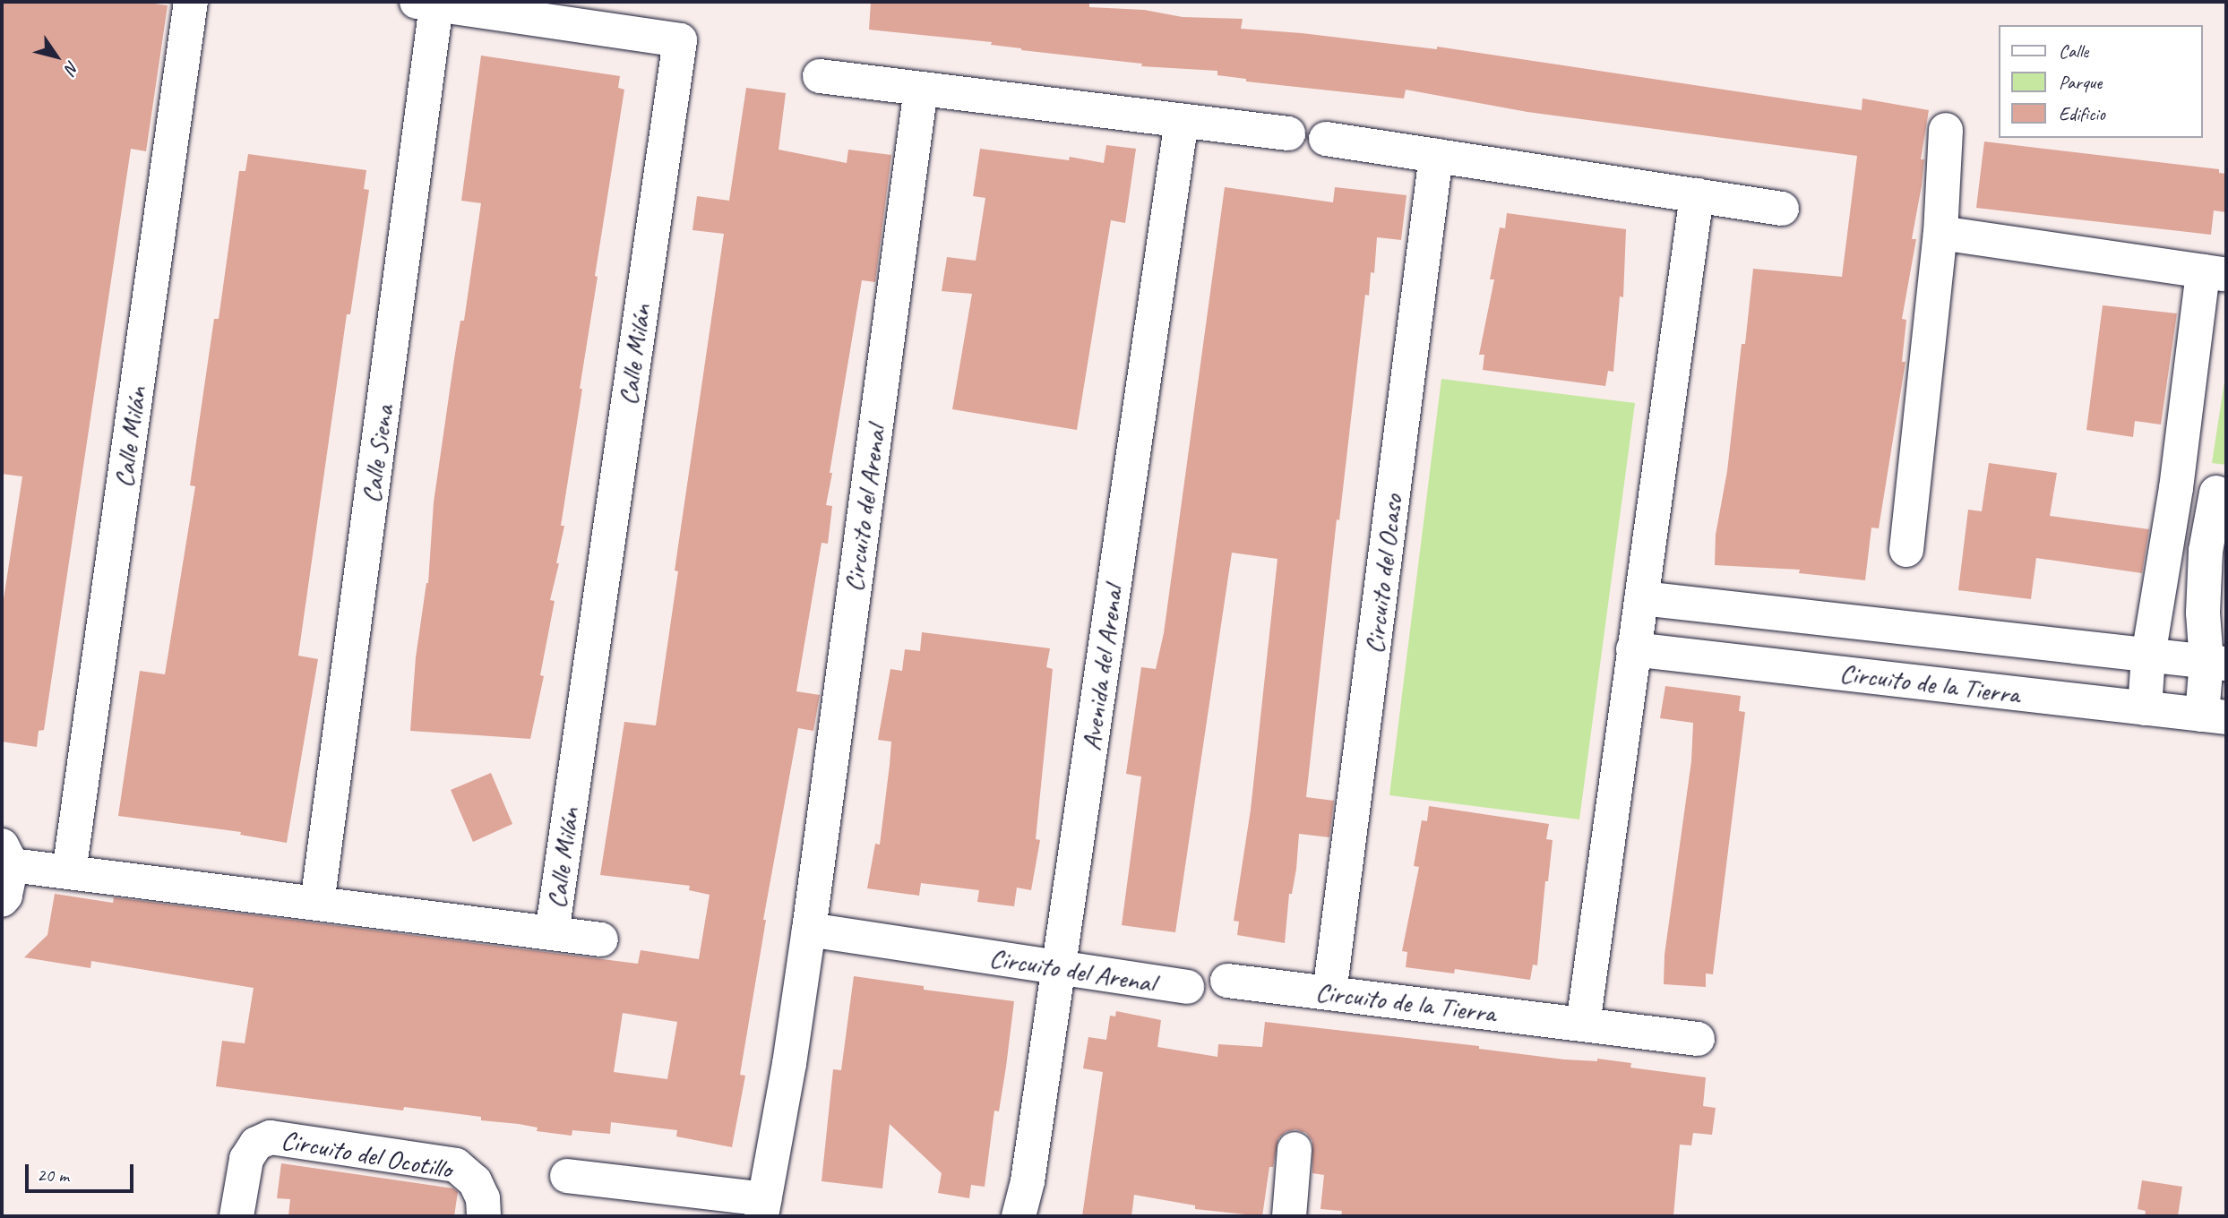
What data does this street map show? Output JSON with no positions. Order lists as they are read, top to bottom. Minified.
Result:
{"streets":{"street":["Calle Milán","Calle Siena","Circuito del Arenal","Circuito del Ocaso","Avenida del Arenal","Circuito de la Tierra","Circuito del Ocotillo"]},"crossings":[["Calle Milán","Calle Siena"],["Circuito del Arenal","Avenida del Arenal"],["Circuito del Ocaso","Circuito de la Tierra"]],"legend":["Calle","Parque","Edificio"],"scale_bar":"20 m","north":"bottom right"}
